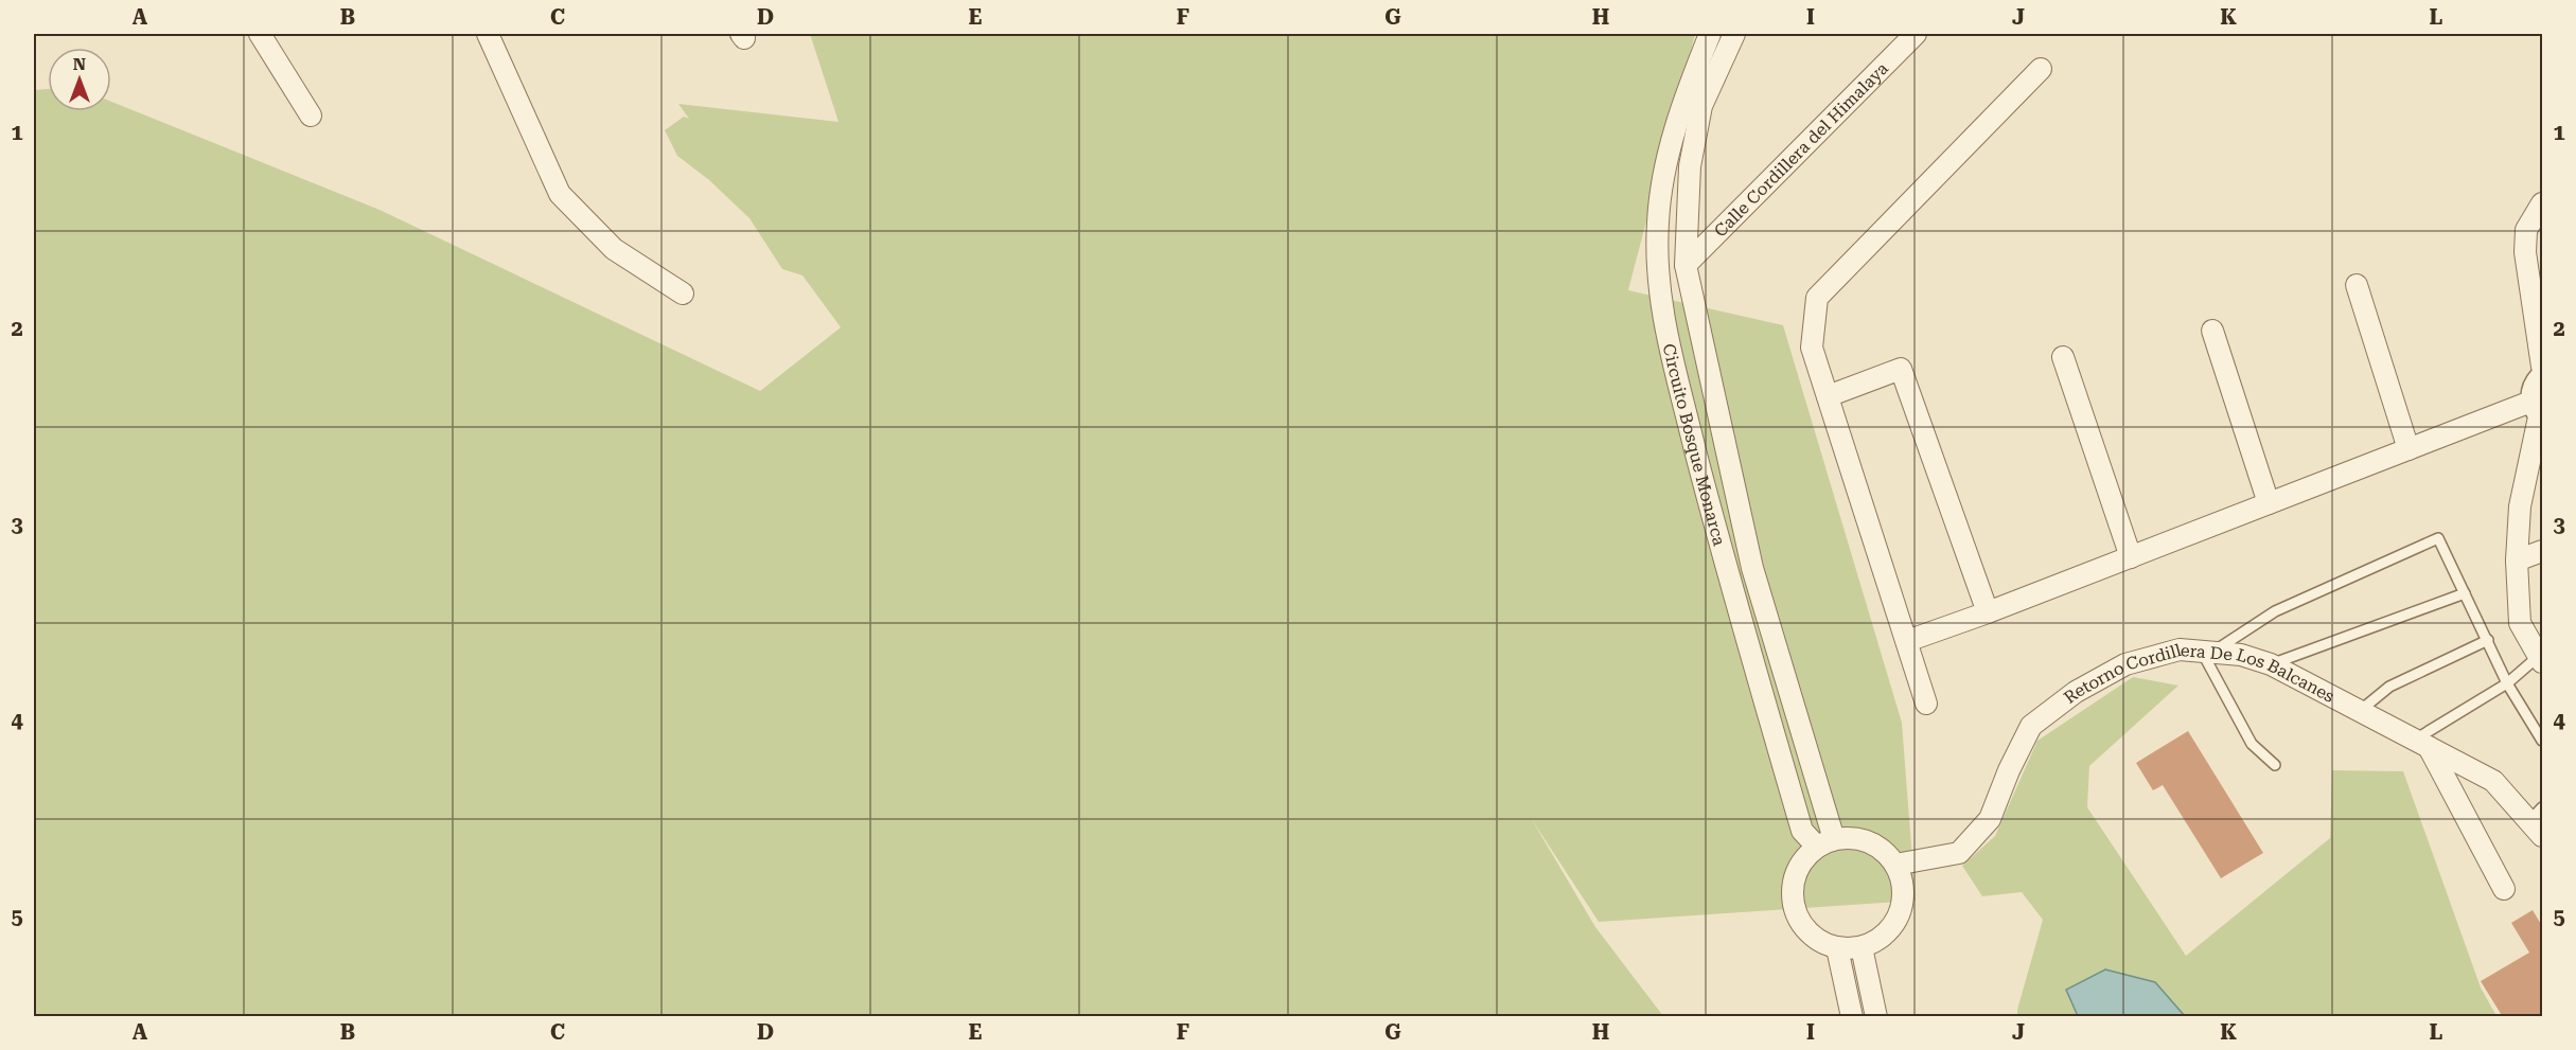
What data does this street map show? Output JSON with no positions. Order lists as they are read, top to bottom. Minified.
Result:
{"streets":{"street":["Calle Cordillera del Himalaya","Circuito Bosque Monarca","Retorno Cordillera De Los Balcanes"]},"crossings":[["Calle Cordillera del Himalaya","Circuito Bosque Monarca"],["Circuito Bosque Monarca","Retorno Cordillera De Los Balcanes"]],"north":"top","grid":{"columns":["A","B","C","D","E","F","G","H","I","J","K","L"],"rows":["1","2","3","4","5"]}}
